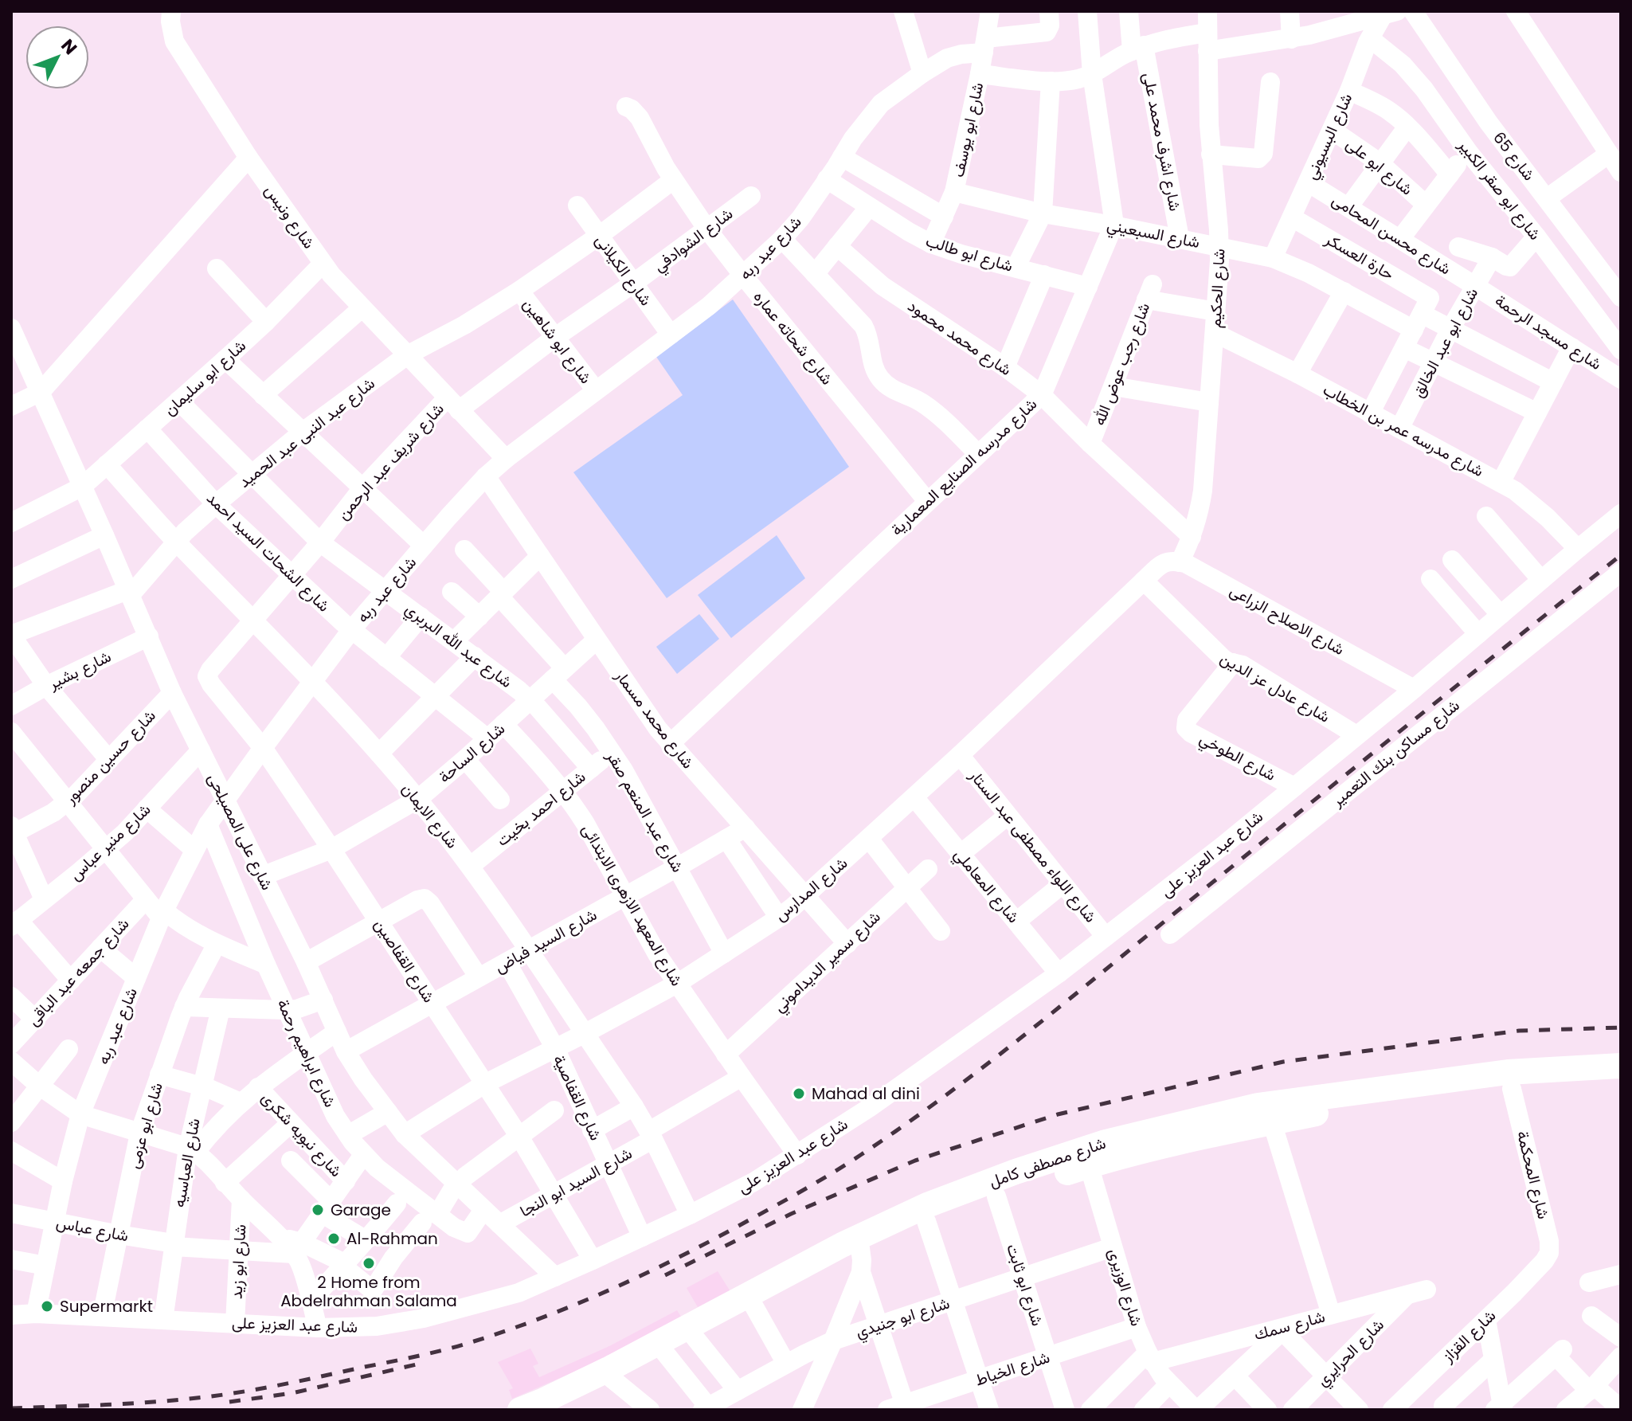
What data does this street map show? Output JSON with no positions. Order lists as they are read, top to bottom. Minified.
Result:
{"streets":{"main road":["شارع مصطفى كامل"],"street":["شارع ابو يوسف","شارع البسيوني","شارع اشرف محمد على","شارع 65","شارع ابو على","شارع ابو صقر الكبير","شارع ونيس","شارع السبعيني","شارع محسن المحامى","شارع الشوادفي","شارع عبد ربه","شارع ابو طالب","حارة العسكر","شارع الكيلانى","شارع الحكيم","شارع مسجد الرحمة","شارع شحاته عماره","شارع محمد محمود","شارع ابو شاهين","شارع ابو عبد الخالق","شارع رجب عوض الله","شارع ابو سليمان","شارع مدرسه عمر بن الخطاب","شارع عبد النبى عبد الحميد","شارع شريف عبد الرحمن","شارع مدرسه الصنايع المعمارية","شارع الشحات السيد احمد","شارع الاصلاح الزراعى","شارع عبد الله البربري","شارع بشير","شارع عادل عز الدين","شارع محمد مسمار","شارع الساحة","شارع مساكن بنك التعمير","شارع حسين منصور","شارع الطوخي","شارع احمد بخيت","شارع عبد المنعم صقر","شارع الايمان","شارع على المصيلحى","شارع منير عباس","شارع اللواء مصطفى عبد الستار","شارع عبد العزيز على","شارع المعاملي","شارع المدارس","شارع المعهد الازهرى الابتدائى","شارع السيد فياض","شارع القفاصين","شارع سمير الديداموني","شارع جمعه عبد الباقى","شارع ابراهيم رحمة","شارع القفاصية","شارع ابو عزمى","شارع نبويه شكرى","شارع العباسيه","شارع المحكمة","شارع السيد ابو النجا","شارع عباس","شارع ابو زيد","شارع ابو ثابت","شارع الوزيرى","شارع ابو جنيدي","شارع سمك","شارع القزاز","شارع الحرايري","شارع الخياط"]},"crossings":[["شارع ابو يوسف","شارع السبعيني"],["شارع ابو يوسف","شارع عبد ربه"],["شارع ابو يوسف","شارع ابو طالب"],["شارع البسيوني","شارع ابو على"],["شارع البسيوني","شارع ابو صقر الكبير"],["شارع البسيوني","شارع السبعيني"],["شارع البسيوني","شارع محسن المحامى"],["شارع البسيوني","حارة العسكر"],["شارع اشرف محمد على","شارع السبعيني"],["شارع ونيس","شارع عبد ربه"],["شارع ونيس","شارع ابو سليمان"],["شارع ونيس","شارع عبد النبى عبد الحميد"],["شارع ونيس","شارع شريف عبد الرحمن"],["شارع السبعيني","حارة العسكر"],["شارع السبعيني","شارع الحكيم"],["شارع السبعيني","شارع مدرسه الصنايع المعمارية"],["شارع محسن المحامى","شارع مسجد الرحمة"],["شارع محسن المحامى","شارع ابو عبد الخالق"],["شارع الشوادفي","شارع الكيلانى"],["شارع الشوادفي","شارع شحاته عماره"],["شارع الشوادفي","شارع ابو شاهين"],["شارع الشوادفي","شارع شريف عبد الرحمن"],["شارع عبد ربه","شارع ابو طالب"],["شارع عبد ربه","شارع الكيلانى"],["شارع عبد ربه","شارع شحاته عماره"],["شارع عبد ربه","شارع ابو شاهين"],["شارع عبد ربه","شارع الشحات السيد احمد"],["شارع عبد ربه","شارع عبد الله البربري"],["شارع عبد ربه","شارع محمد مسمار"],["شارع عبد ربه","شارع الايمان"],["شارع عبد ربه","شارع على المصيلحى"],["شارع عبد ربه","شارع عبد العزيز على"],["شارع عبد ربه","شارع القفاصين"],["شارع عبد ربه","شارع ابراهيم رحمة"],["شارع عبد ربه","شارع عباس"],["شارع ابو طالب","شارع مدرسه الصنايع المعمارية"],["شارع الكيلانى","شارع عبد النبى عبد الحميد"],["شارع الحكيم","شارع محمد محمود"],["شارع الحكيم","شارع رجب عوض الله"],["شارع الحكيم","شارع مدرسه عمر بن الخطاب"],["شارع الحكيم","شارع الاصلاح الزراعى"],["شارع الحكيم","شارع المدارس"],["شارع مسجد الرحمة","شارع ابو عبد الخالق"],["شارع شحاته عماره","شارع عبد النبى عبد الحميد"],["شارع شحاته عماره","شارع مدرسه الصنايع المعمارية"],["شارع محمد محمود","شارع رجب عوض الله"],["شارع محمد محمود","شارع مدرسه الصنايع المعمارية"],["شارع ابو شاهين","شارع عبد النبى عبد الحميد"],["شارع ابو شاهين","شارع شريف عبد الرحمن"],["شارع ابو عبد الخالق","شارع مدرسه عمر بن الخطاب"],["شارع ابو سليمان","شارع الشحات السيد احمد"],["شارع ابو سليمان","شارع عبد الله البربري"],["شارع ابو سليمان","شارع الايمان"],["شارع ابو سليمان","شارع على المصيلحى"],["شارع مدرسه عمر بن الخطاب","شارع عبد العزيز على"],["شارع عبد النبى عبد الحميد","شارع الشحات السيد احمد"],["شارع عبد النبى عبد الحميد","شارع عبد الله البربري"],["شارع عبد النبى عبد الحميد","شارع الايمان"],["شارع عبد النبى عبد الحميد","شارع على المصيلحى"],["شارع شريف عبد الرحمن","شارع الشحات السيد احمد"],["شارع شريف عبد الرحمن","شارع عبد الله البربري"],["شارع شريف عبد الرحمن","شارع الايمان"],["شارع شريف عبد الرحمن","شارع القفاصين"],["شارع مدرسه الصنايع المعمارية","شارع محمد مسمار"],["شارع الشحات السيد احمد","شارع الساحة"],["شارع الاصلاح الزراعى","شارع عبد العزيز على"],["شارع الاصلاح الزراعى","شارع المدارس"],["شارع عبد الله البربري","شارع الساحة"],["شارع عبد الله البربري","شارع احمد بخيت"],["شارع بشير","شارع على المصيلحى"],["شارع عادل عز الدين","شارع الطوخي"],["شارع عادل عز الدين","شارع عبد العزيز على"],["شارع عادل عز الدين","شارع المدارس"],["شارع محمد مسمار","شارع الساحة"],["شارع محمد مسمار","شارع المدارس"],["شارع محمد مسمار","شارع السيد فياض"],["شارع محمد مسمار","شارع سمير الديداموني"],["شارع الساحة","شارع عبد المنعم صقر"],["شارع الساحة","شارع الايمان"],["شارع الساحة","شارع على المصيلحى"],["شارع الساحة","شارع المعهد الازهرى الابتدائى"],["شارع الساحة","شارع القفاصين"],["شارع حسين منصور","شارع على المصيلحى"],["شارع الطوخي","شارع عبد العزيز على"],["شارع احمد بخيت","شارع عبد المنعم صقر"],["شارع احمد بخيت","شارع الايمان"],["شارع احمد بخيت","شارع المعهد الازهرى الابتدائى"],["شارع عبد المنعم صقر","شارع المدارس"],["شارع عبد المنعم صقر","شارع السيد فياض"],["شارع الايمان","شارع عبد العزيز على"],["شارع الايمان","شارع المدارس"],["شارع الايمان","شارع السيد فياض"],["شارع الايمان","شارع السيد ابو النجا"],["شارع على المصيلحى","شارع منير عباس"],["شارع على المصيلحى","شارع عبد العزيز على"],["شارع على المصيلحى","شارع المدارس"],["شارع على المصيلحى","شارع السيد فياض"],["شارع على المصيلحى","شارع ابراهيم رحمة"],["شارع على المصيلحى","شارع السيد ابو النجا"],["شارع اللواء مصطفى عبد الستار","شارع عبد العزيز على"],["شارع اللواء مصطفى عبد الستار","شارع المدارس"],["شارع عبد العزيز على","شارع المعاملي"],["شارع عبد العزيز على","شارع المعهد الازهرى الابتدائى"],["شارع عبد العزيز على","شارع القفاصين"],["شارع عبد العزيز على","شارع القفاصية"],["شارع عبد العزيز على","شارع ابو عزمى"],["شارع عبد العزيز على","شارع العباسيه"],["شارع عبد العزيز على","شارع ابو زيد"],["شارع المعاملي","شارع المدارس"],["شارع المدارس","شارع المعهد الازهرى الابتدائى"],["شارع المدارس","شارع القفاصين"],["شارع المدارس","شارع القفاصية"],["شارع المعهد الازهرى الابتدائى","شارع السيد فياض"],["شارع المعهد الازهرى الابتدائى","شارع سمير الديداموني"],["شارع المعهد الازهرى الابتدائى","شارع السيد ابو النجا"],["شارع السيد فياض","شارع القفاصين"],["شارع السيد فياض","شارع القفاصية"],["شارع القفاصين","شارع السيد ابو النجا"],["شارع القفاصية","شارع السيد ابو النجا"],["شارع ابو عزمى","شارع عباس"],["شارع مصطفى كامل","شارع المحكمة"],["شارع مصطفى كامل","شارع ابو ثابت"],["شارع مصطفى كامل","شارع الوزيرى"],["شارع العباسيه","شارع عباس"],["شارع المحكمة","شارع القزاز"],["شارع عباس","شارع ابو زيد"],["شارع ابو ثابت","شارع ابو جنيدي"],["شارع ابو ثابت","شارع الخياط"],["شارع الوزيرى","شارع ابو جنيدي"],["شارع الوزيرى","شارع سمك"],["شارع الوزيرى","شارع الخياط"],["شارع سمك","شارع الحرايري"]],"places":["Mahad al dini","Garage","Al-Rahman","2 Home from Abdelrahman Salama","Supermarkt"],"north":"top right"}
